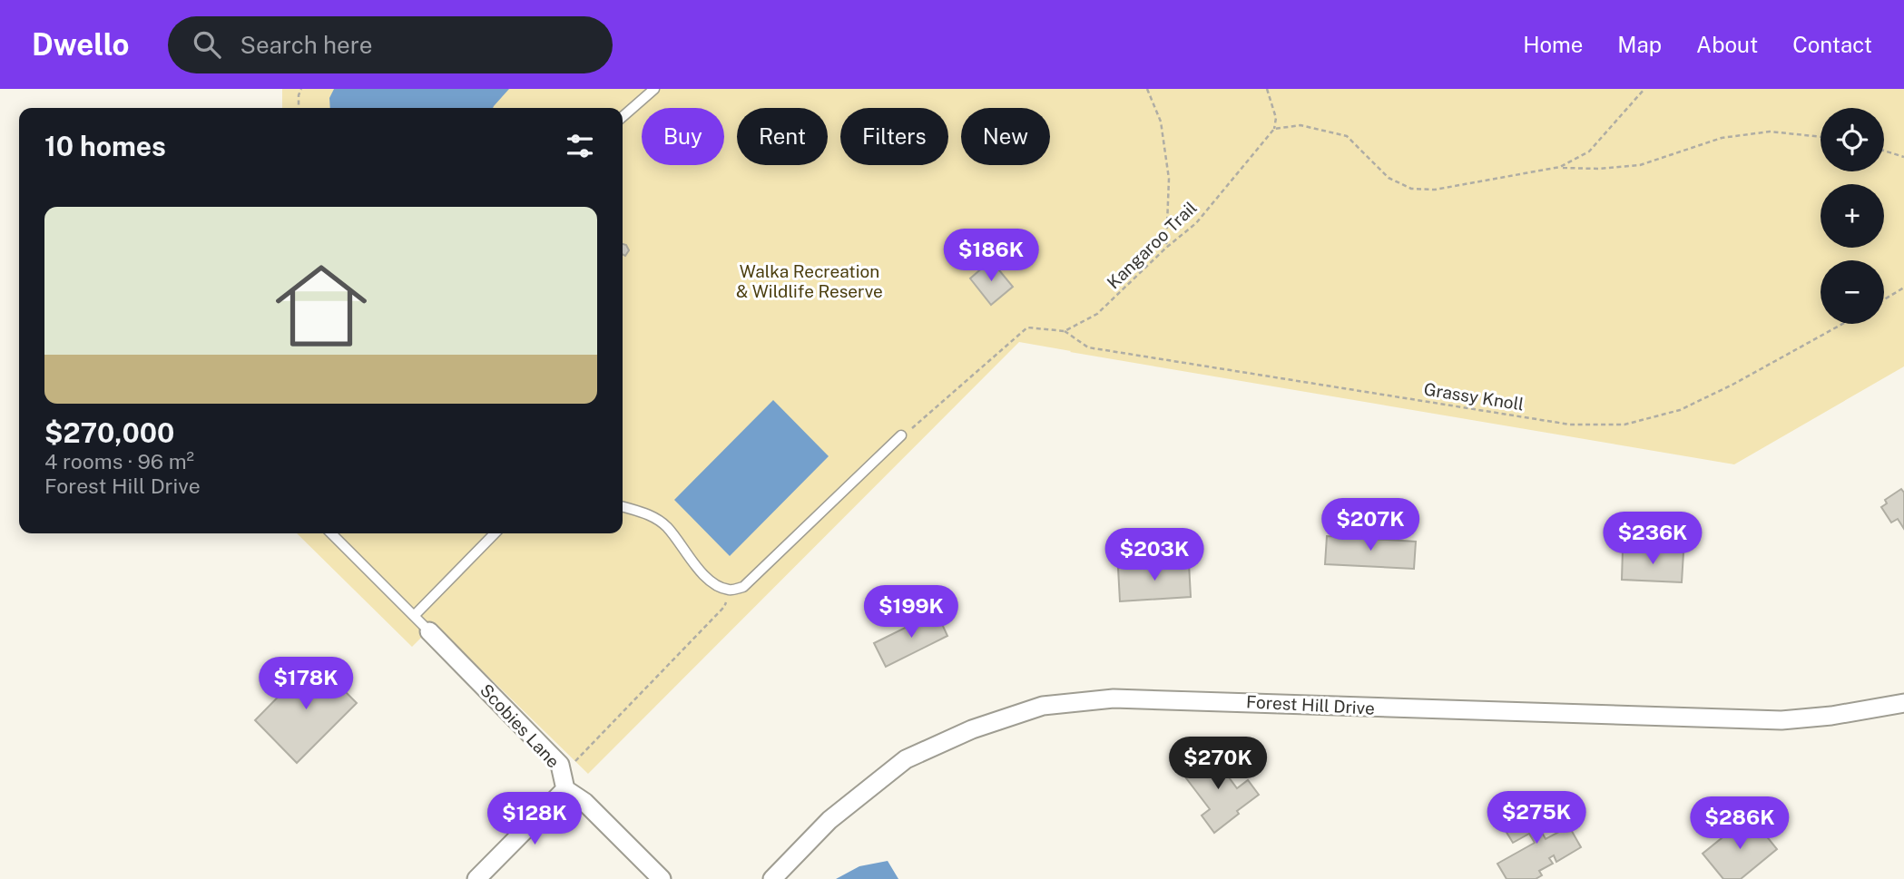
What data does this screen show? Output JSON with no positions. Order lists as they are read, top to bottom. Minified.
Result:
{"streets":{"street":["Forest Hill Drive","Scobies Lane"],"path":["Kangaroo Trail","Grassy Knoll"]},"crossings":[["Kangaroo Trail","Grassy Knoll"]],"parks":["Walka Recreation & Wildlife Reserve"],"page":{"header":"Dwello","search":"Search here","nav":["Home","Map","About","Contact"],"map_buttons":["+","−"],"chip":["Buy","Rent","Filters","New"],"heading":"10 homes","list":[{"name":"$270,000","note":"4 rooms · 96 m² · Forest Hill Drive"}],"price":["$186K","$207K","$236K","$203K","$199K","$178K","$270K","$275K","$128K","$286K"]}}
